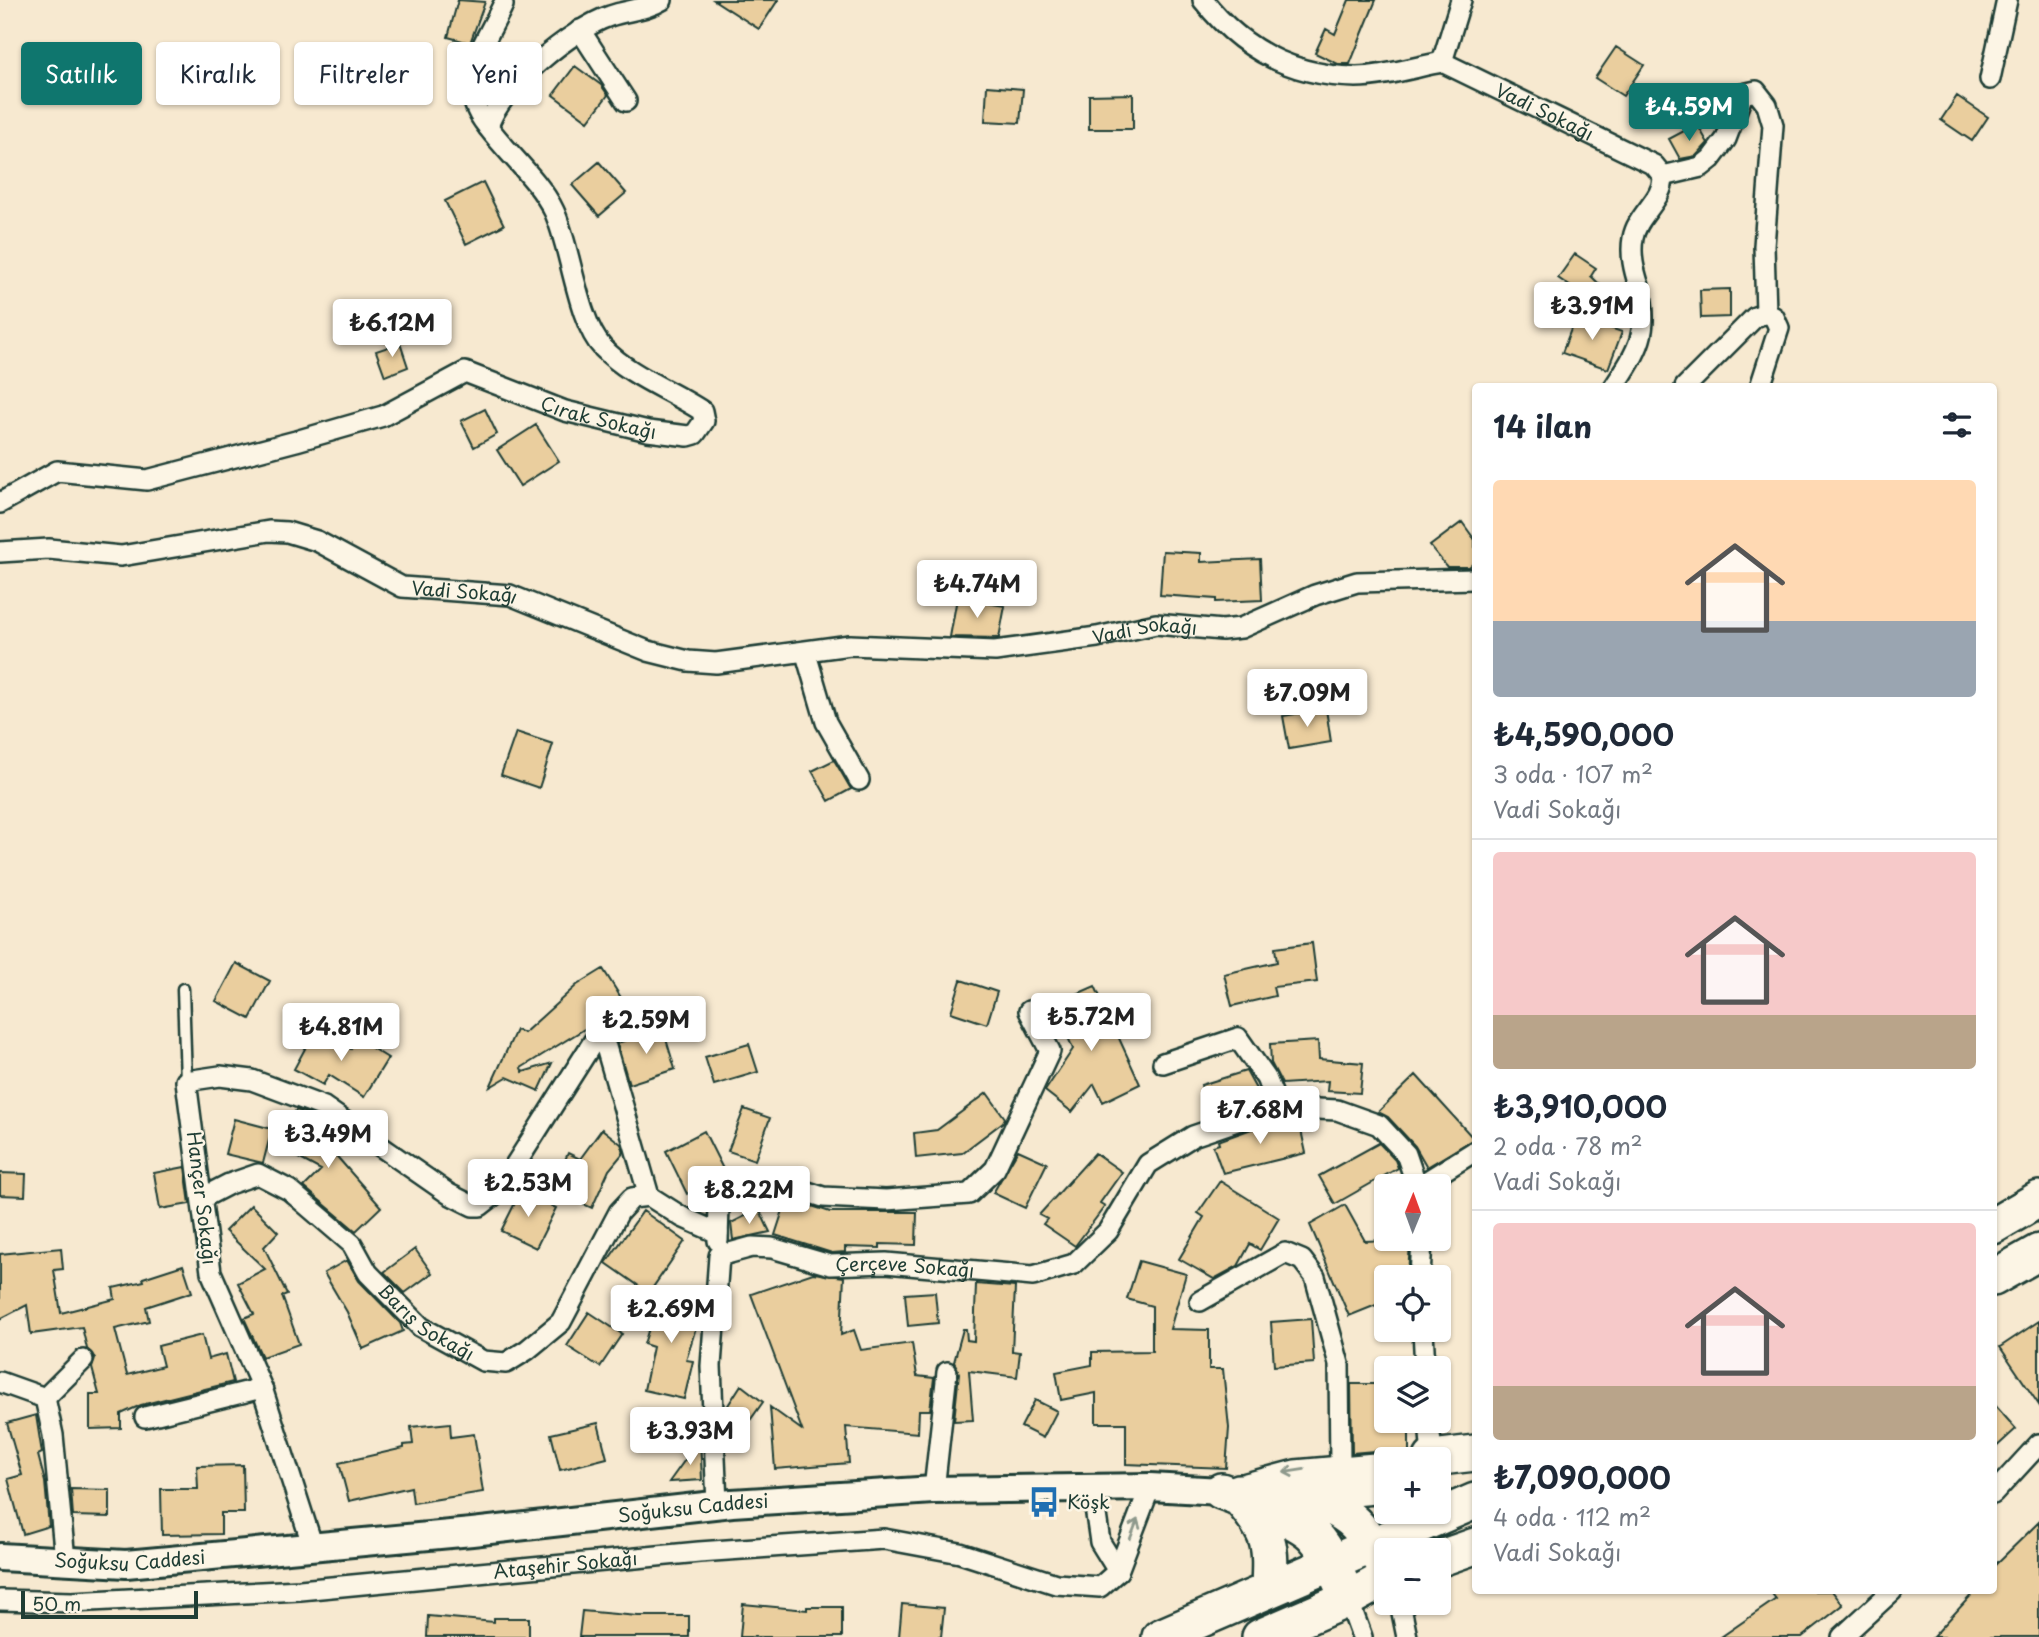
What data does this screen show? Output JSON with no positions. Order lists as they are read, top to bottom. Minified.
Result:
{"streets":{"main road":["Soğuksu Caddesi"],"street":["Vadi Sokağı","Çırak Sokağı","Hançer Sokağı","Çerçeve Sokağı","Barış Sokağı","Ataşehir Sokağı"]},"crossings":[["Hançer Sokağı","Barış Sokağı"],["Hançer Sokağı","Soğuksu Caddesi"]],"places":{"bus stop":["Köşk"]},"scale_bar":"50 m","north":"top","page":{"chip":["Satılık","Kiralık","Filtreler","Yeni"],"price":["₺4.59M","₺3.91M","₺6.12M","₺4.74M","₺7.09M","₺5.72M","₺2.59M","₺4.81M","₺7.68M","₺3.49M","₺2.53M","₺8.22M","₺2.69M","₺3.93M"],"heading":"14 ilan","list":[{"name":"₺4,590,000","note":"3 oda · 107 m² · Vadi Sokağı"},{"name":"₺3,910,000","note":"2 oda · 78 m² · Vadi Sokağı"},{"name":"₺7,090,000","note":"4 oda · 112 m² · Vadi Sokağı"}],"map_buttons":["+","−"],"scale":"50 m"}}
